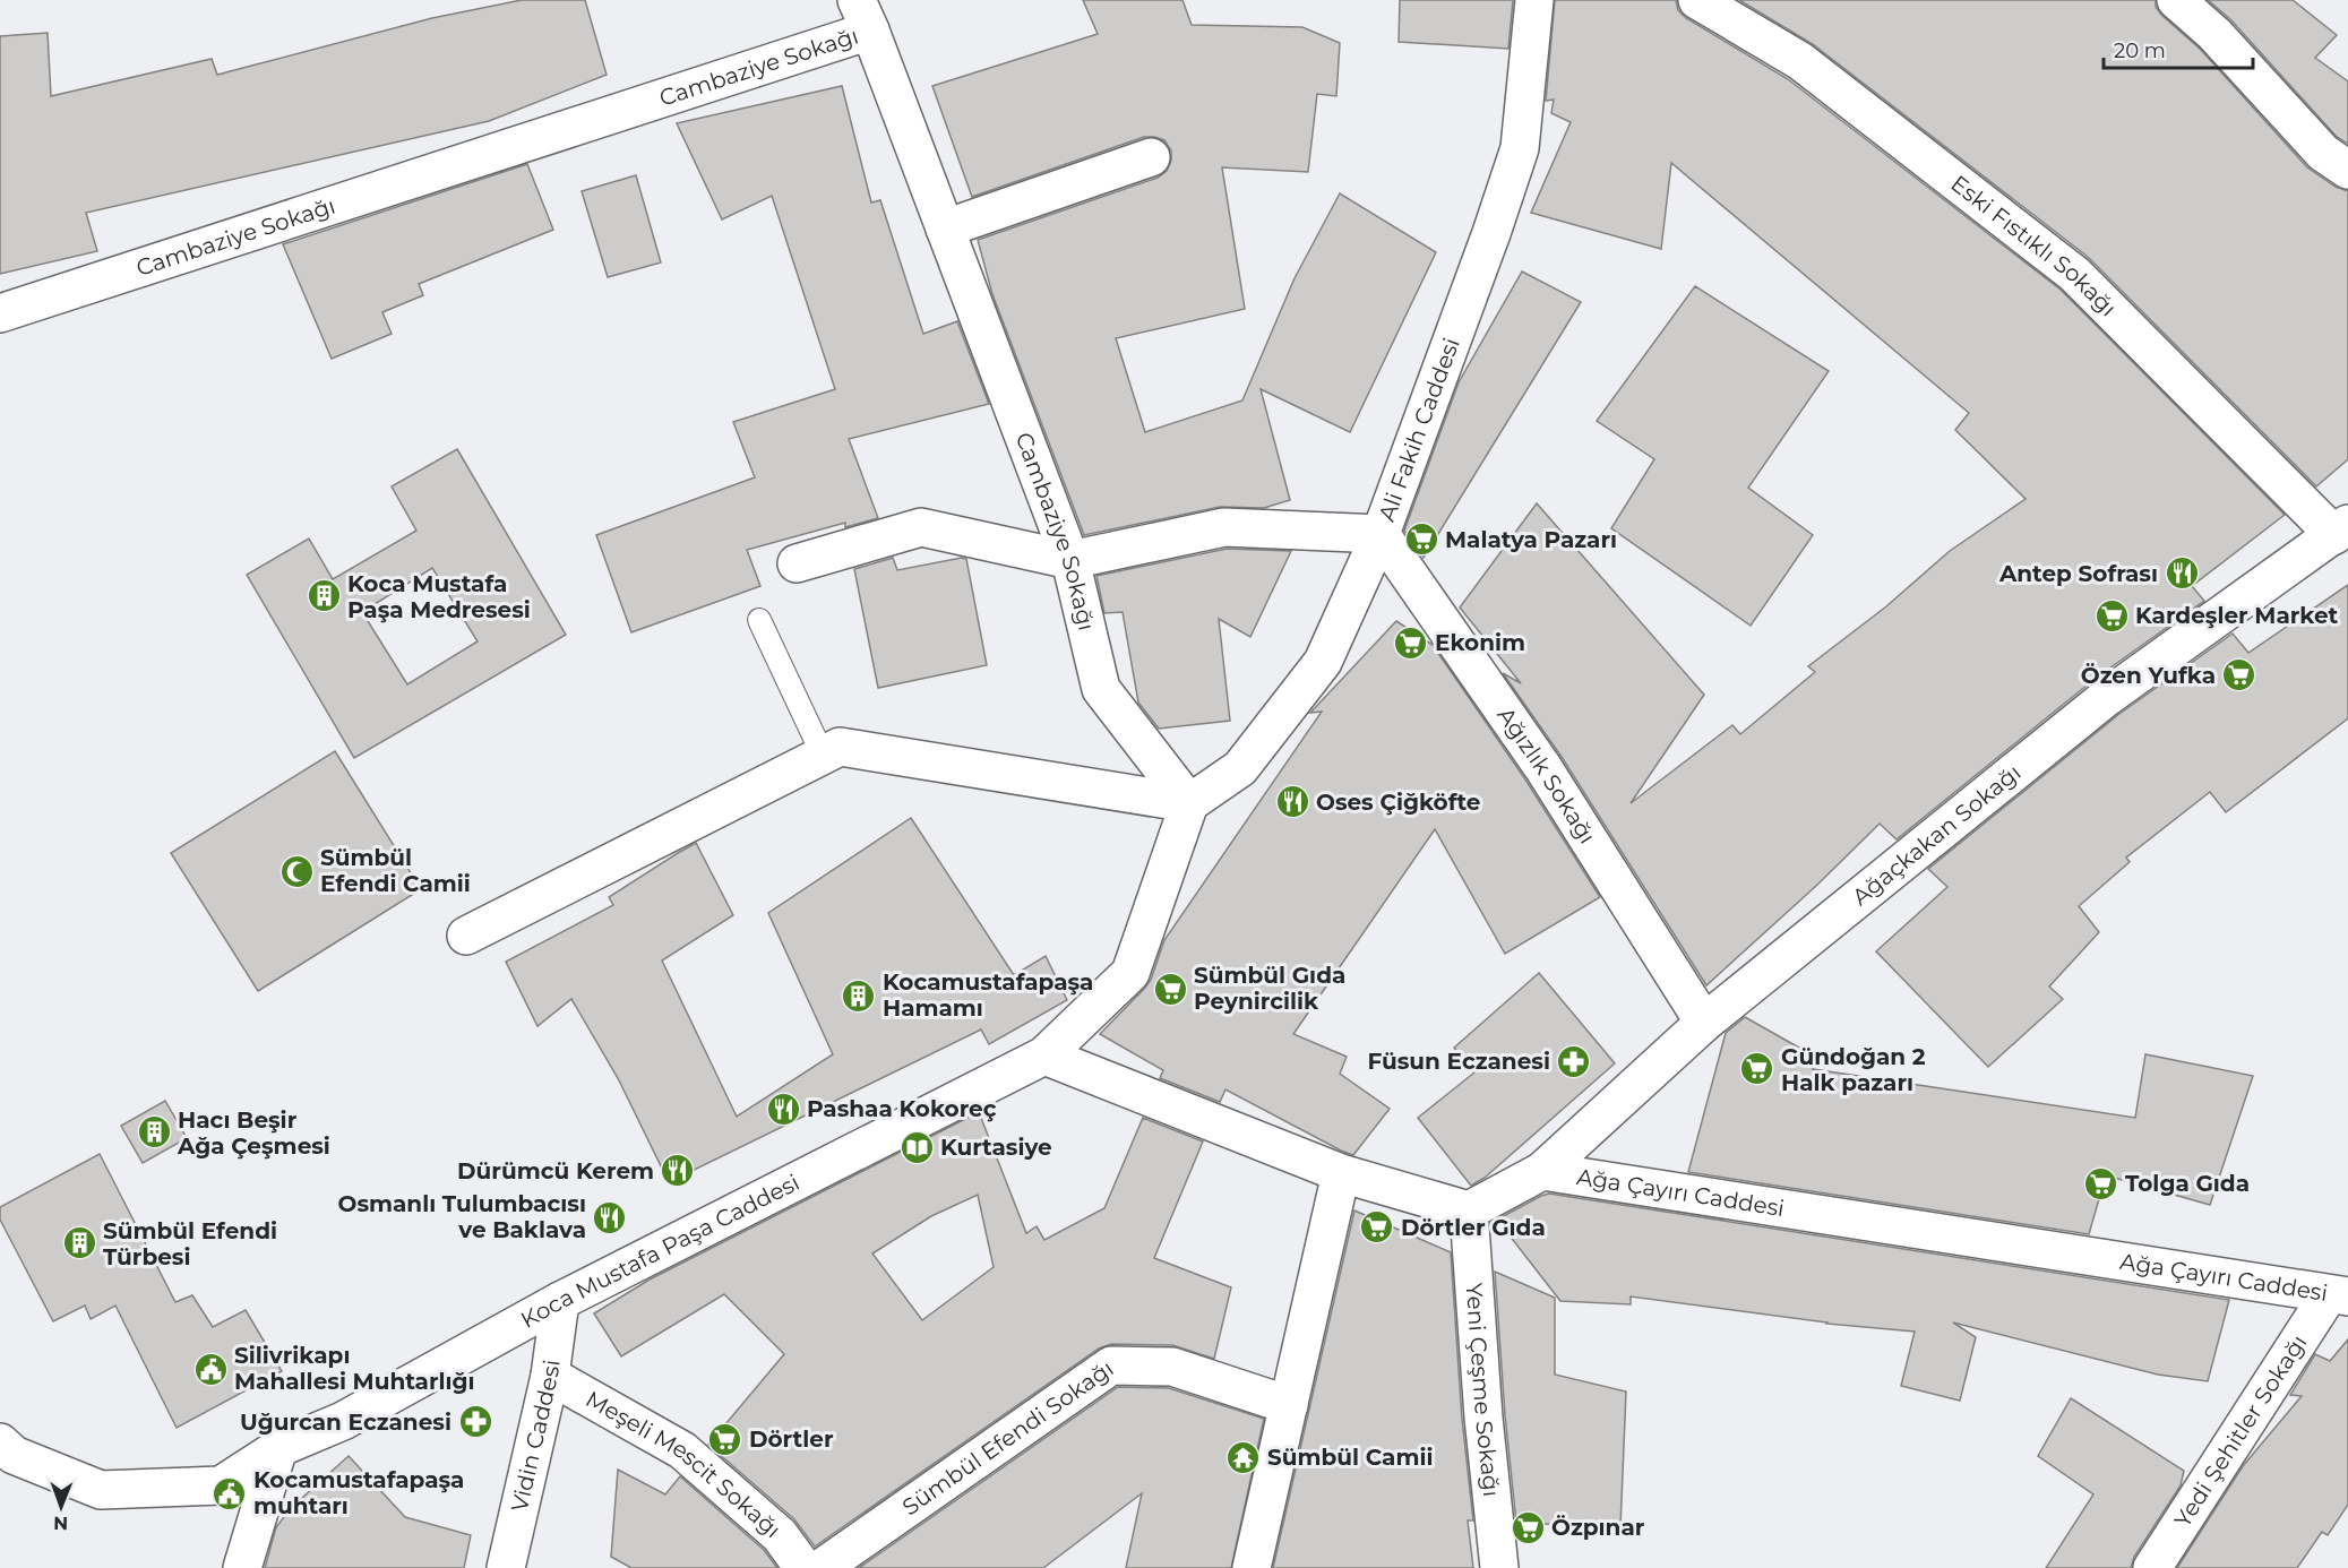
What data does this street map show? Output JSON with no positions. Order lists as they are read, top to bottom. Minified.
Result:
{"streets":{"street":["Cambaziye Sokağı","Eski Fıstıklı Sokağı","Ali Fakih Caddesi","Ağızlık Sokağı","Ağaçkakan Sokağı","Ağa Çayırı Caddesi","Koca Mustafa Paşa Caddesi","Yeni Çeşme Sokağı","Yedi Şehitler Sokağı","Vidin Caddesi","Sümbül Efendi Sokağı","Meşeli Mescit Sokağı"]},"crossings":[["Cambaziye Sokağı","Ali Fakih Caddesi"],["Cambaziye Sokağı","Koca Mustafa Paşa Caddesi"],["Eski Fıstıklı Sokağı","Ağaçkakan Sokağı"],["Ali Fakih Caddesi","Ağızlık Sokağı"],["Ali Fakih Caddesi","Koca Mustafa Paşa Caddesi"],["Ağızlık Sokağı","Ağaçkakan Sokağı"],["Ağaçkakan Sokağı","Ağa Çayırı Caddesi"],["Ağa Çayırı Caddesi","Yedi Şehitler Sokağı"],["Koca Mustafa Paşa Caddesi","Vidin Caddesi"],["Vidin Caddesi","Meşeli Mescit Sokağı"]],"places":{"supermarket":["Malatya Pazarı","Kardeşler Market","Ekonim","Özen Yufka","Sümbül Gıda Peynircilik","Gündoğan 2 Halk pazarı","Tolga Gıda","Dörtler Gıda","Dörtler","Özpınar"],"restaurant":["Antep Sofrası","Oses Çiğköfte","Pashaa Kokoreç","Dürümcü Kerem","Osmanlı Tulumbacısı ve Baklava"],"building":["Koca Mustafa Paşa Medresesi","Kocamustafapaşa Hamamı","Hacı Beşir Ağa Çeşmesi","Sümbül Efendi Türbesi"],"mosque":["Sümbül Efendi Camii"],"pharmacy":["Füsun Eczanesi","Uğurcan Eczanesi"],"library":["Kurtasiye"],"public building":["Silivrikapı Mahallesi Muhtarlığı","Kocamustafapaşa muhtarı"],"temple":["Sümbül Camii"]},"scale_bar":"20 m","north":"bottom"}
